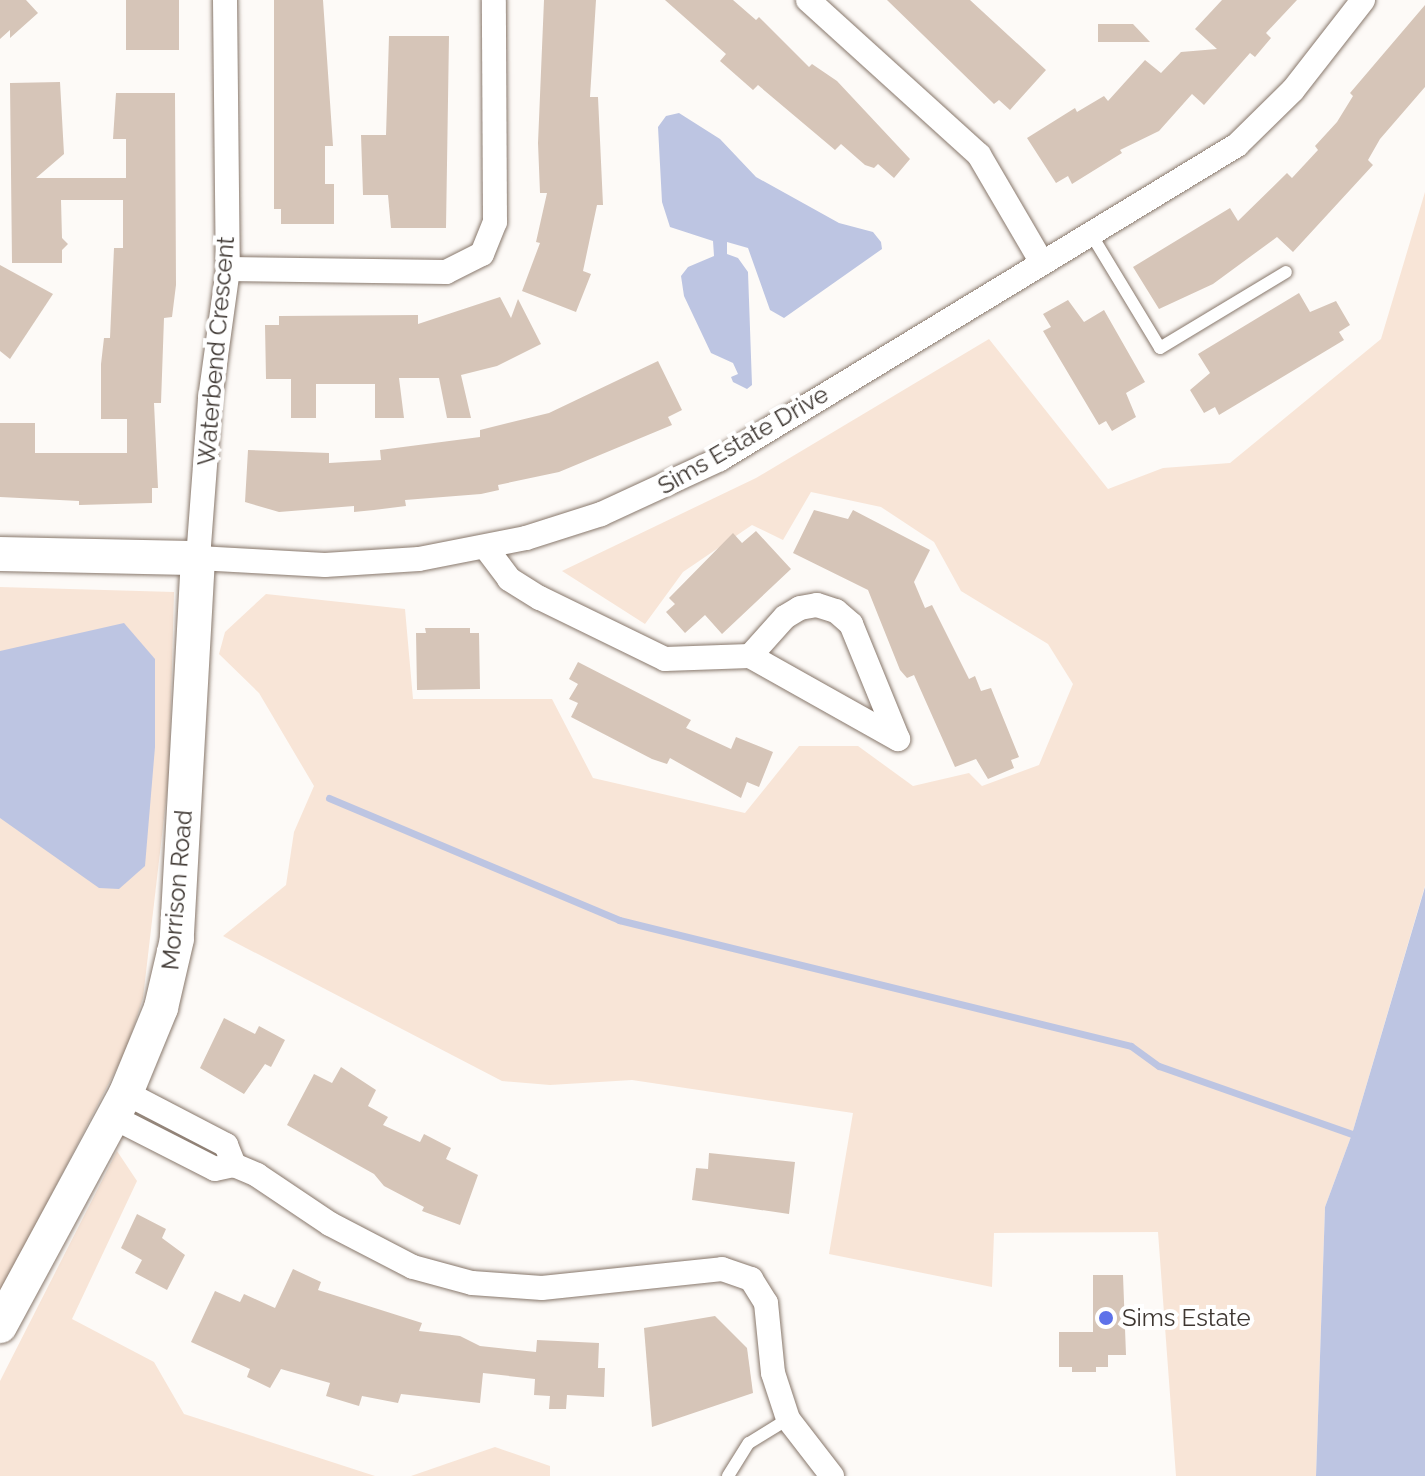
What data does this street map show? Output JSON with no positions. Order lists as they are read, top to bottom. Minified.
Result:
{"streets":{"street":["Waterbend Crescent","Sims Estate Drive","Morrison Road"]},"crossings":[["Waterbend Crescent","Sims Estate Drive"],["Waterbend Crescent","Morrison Road"],["Sims Estate Drive","Morrison Road"]],"places":["Sims Estate"]}
